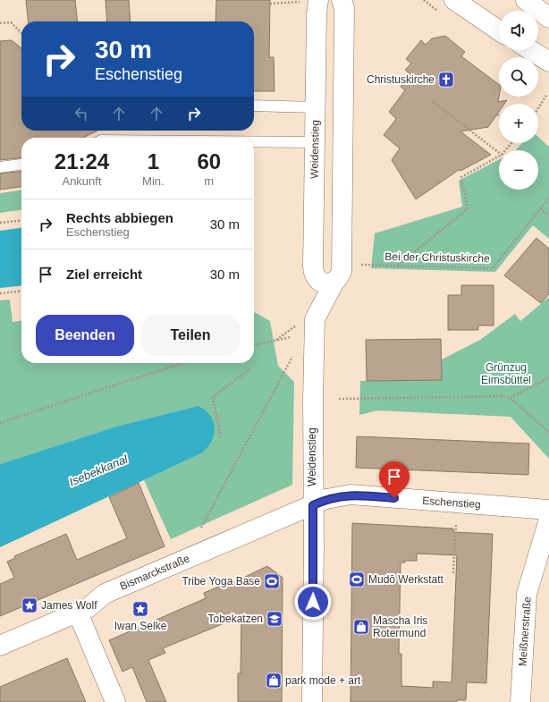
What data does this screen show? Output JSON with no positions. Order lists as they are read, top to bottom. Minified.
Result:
{"streets":{"street":["Weidenstieg","Eschenstieg","Bismarckstraße","Meißnerstraße"],"path":["Bei der Christuskirche"]},"crossings":[["Weidenstieg","Eschenstieg"],["Weidenstieg","Bismarckstraße"],["Eschenstieg","Bismarckstraße"]],"water":["Isebekkanal"],"parks":["Grünzug Eimsbüttel"],"places":{"church":["Christuskirche"],"sports":["Mudō Werkstatt","Tribe Yoga Base"],"place":["James Wolf","Iwan Selke"],"school or university":["Tobekatzen"],"shop":["Mascha Iris Rotermund","park mode + art"]},"page":{"map_buttons":["+","−"],"turn":["30 m","Eschenstieg"],"eta":["21:24","Ankunft","1","Min.","60","m"],"list":[{"name":"Rechts abbiegen","note":"Eschenstieg","value":"30 m"},{"name":"Ziel erreicht","value":"30 m"}],"buttons":["Beenden","Teilen"]}}
